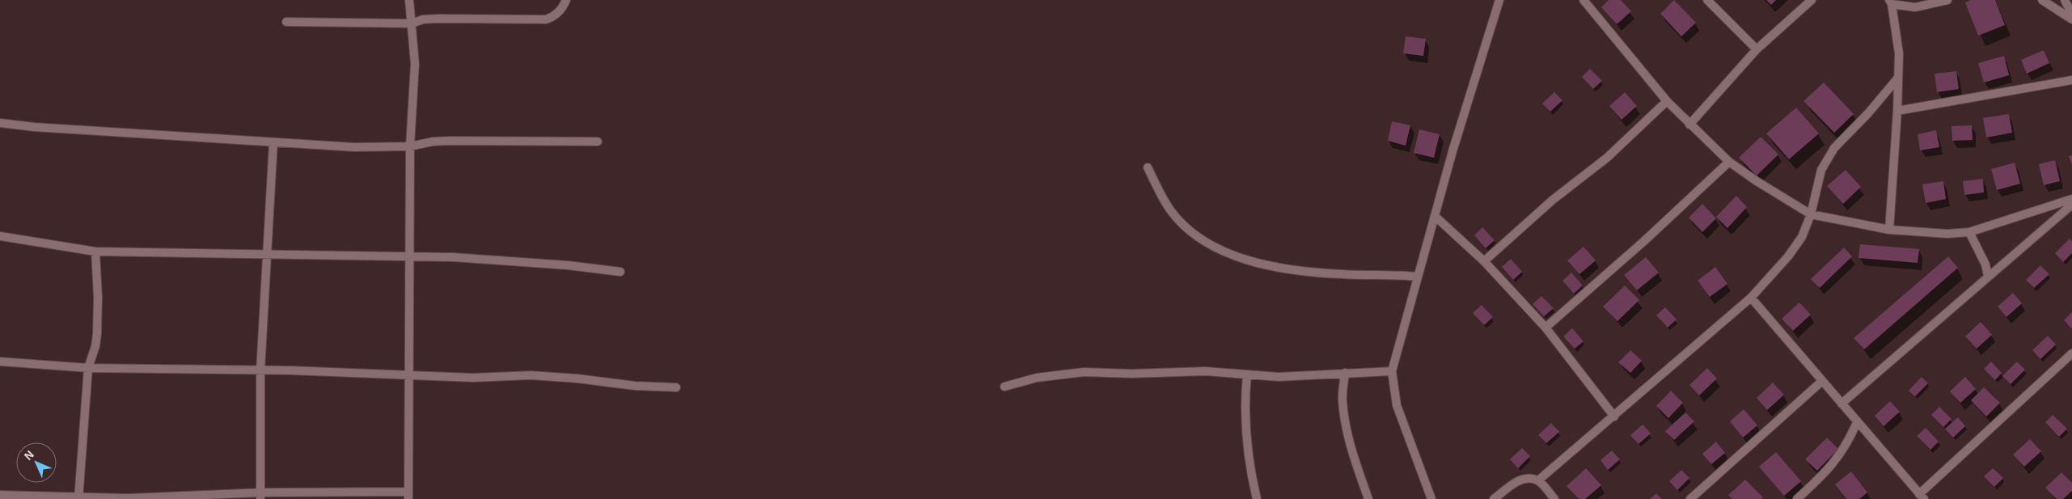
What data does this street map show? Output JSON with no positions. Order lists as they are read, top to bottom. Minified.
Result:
{"north":"top left"}
